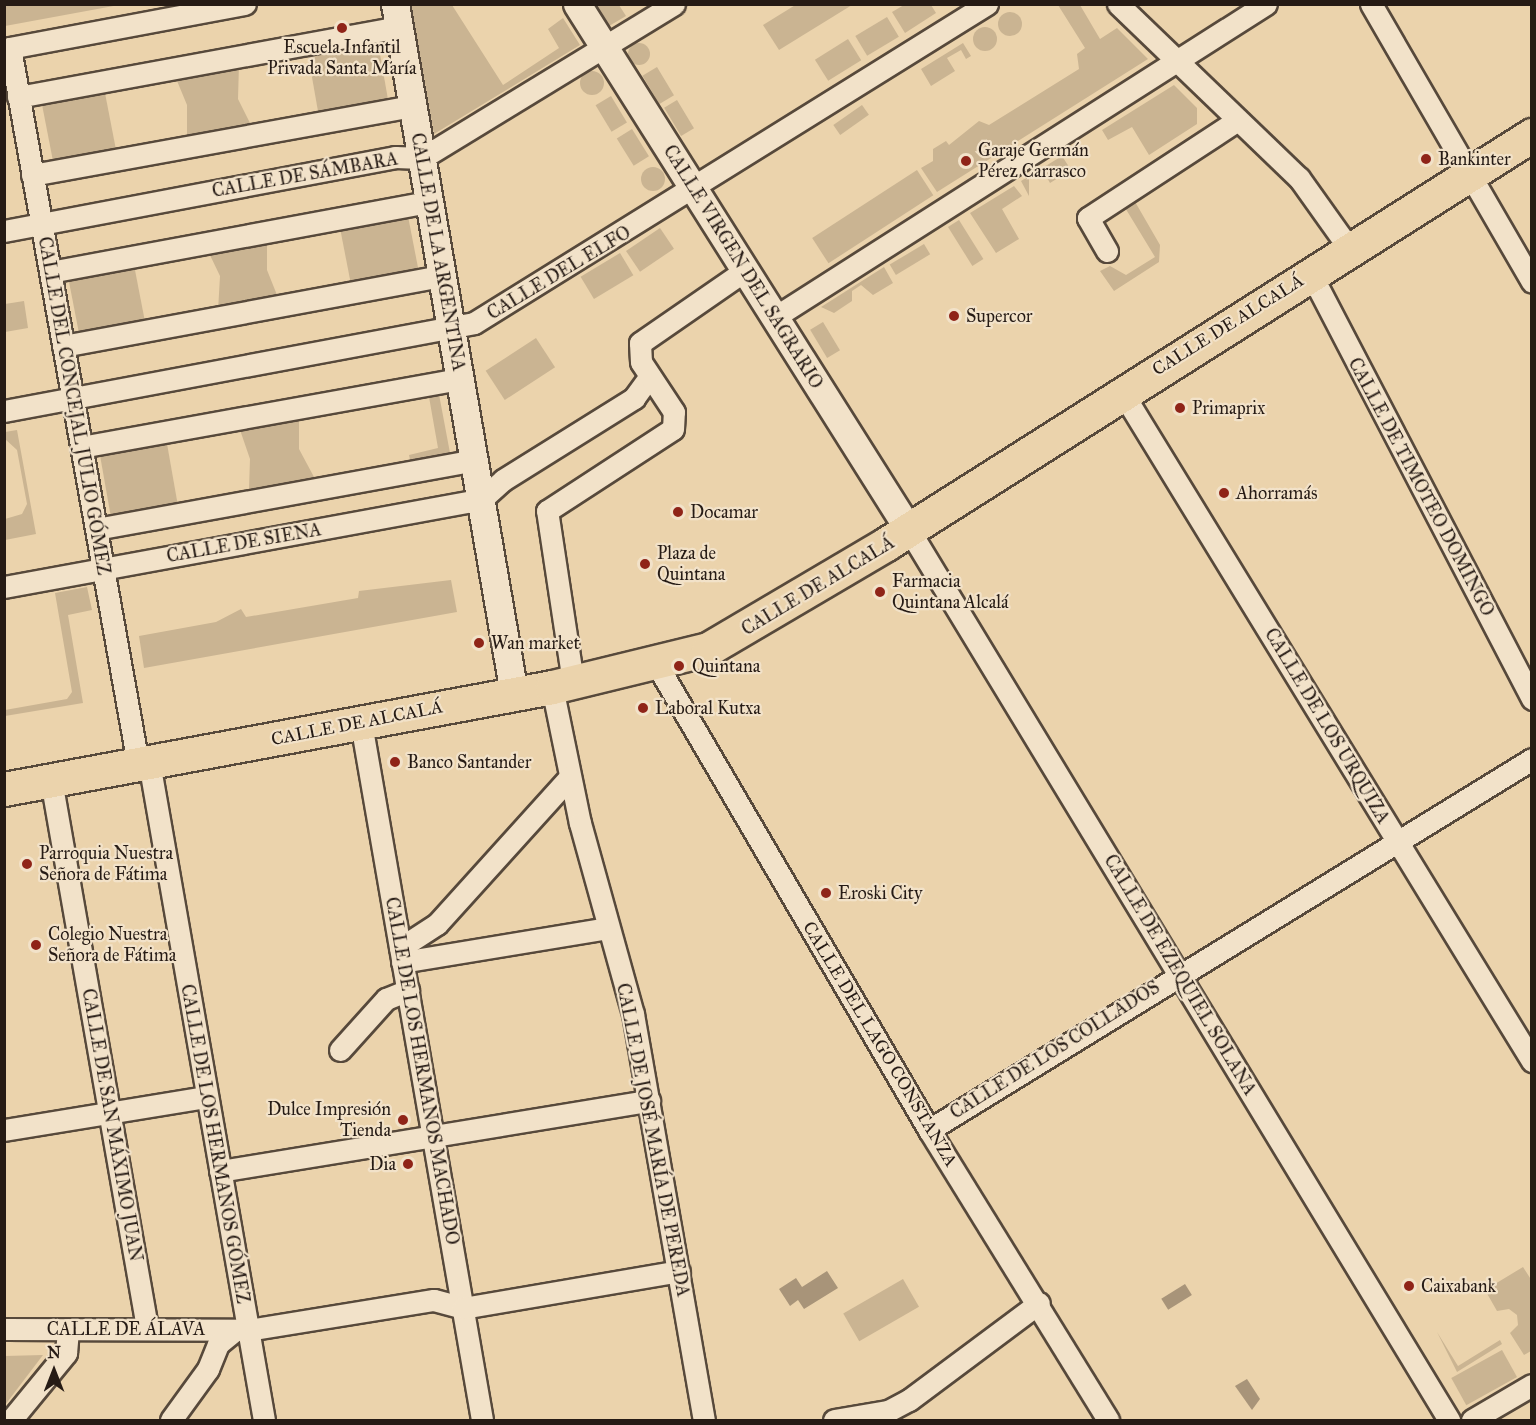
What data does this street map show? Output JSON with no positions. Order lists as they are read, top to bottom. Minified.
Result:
{"streets":{"main road":["CALLE DE ALCALÁ"],"street":["CALLE DE SÁMBARA","CALLE DE LA ARGENTINA","CALLE VIRGEN DEL SAGRARIO","CALLE DEL ELFO","CALLE DEL CONCEJAL JULIO GÓMEZ","CALLE DE TIMOTEO DOMINGO","CALLE DE SIENA","CALLE DE LOS URQUIZA","CALLE DE EZEQUIEL SOLANA","CALLE DEL LAGO CONSTANZA","CALLE DE LOS COLLADOS","CALLE DE LOS HERMANOS MACHADO","CALLE DE SAN MÁXIMO JUAN","CALLE DE JOSÉ MARÍA DE PEREDA","CALLE DE LOS HERMANOS GÓMEZ","CALLE DE ÁLAVA"]},"crossings":[["CALLE DE SÁMBARA","CALLE DE LA ARGENTINA"],["CALLE DE SÁMBARA","CALLE VIRGEN DEL SAGRARIO"],["CALLE DE SÁMBARA","CALLE DEL CONCEJAL JULIO GÓMEZ"],["CALLE DE LA ARGENTINA","CALLE DEL ELFO"],["CALLE DE LA ARGENTINA","CALLE DE ALCALÁ"],["CALLE DE LA ARGENTINA","CALLE DE SIENA"],["CALLE VIRGEN DEL SAGRARIO","CALLE DEL ELFO"],["CALLE VIRGEN DEL SAGRARIO","CALLE DE ALCALÁ"],["CALLE VIRGEN DEL SAGRARIO","CALLE DE EZEQUIEL SOLANA"],["CALLE DEL ELFO","CALLE DEL CONCEJAL JULIO GÓMEZ"],["CALLE DE ALCALÁ","CALLE DEL CONCEJAL JULIO GÓMEZ"],["CALLE DE ALCALÁ","CALLE DE TIMOTEO DOMINGO"],["CALLE DE ALCALÁ","CALLE DE LOS URQUIZA"],["CALLE DE ALCALÁ","CALLE DE EZEQUIEL SOLANA"],["CALLE DE ALCALÁ","CALLE DEL LAGO CONSTANZA"],["CALLE DE ALCALÁ","CALLE DE LOS HERMANOS MACHADO"],["CALLE DE ALCALÁ","CALLE DE SAN MÁXIMO JUAN"],["CALLE DE ALCALÁ","CALLE DE JOSÉ MARÍA DE PEREDA"],["CALLE DE ALCALÁ","CALLE DE LOS HERMANOS GÓMEZ"],["CALLE DEL CONCEJAL JULIO GÓMEZ","CALLE DE SIENA"],["CALLE DEL CONCEJAL JULIO GÓMEZ","CALLE DE LOS HERMANOS GÓMEZ"],["CALLE DE LOS URQUIZA","CALLE DE LOS COLLADOS"],["CALLE DE EZEQUIEL SOLANA","CALLE DE LOS COLLADOS"],["CALLE DEL LAGO CONSTANZA","CALLE DE LOS COLLADOS"],["CALLE DE SAN MÁXIMO JUAN","CALLE DE ÁLAVA"],["CALLE DE LOS HERMANOS GÓMEZ","CALLE DE ÁLAVA"]],"places":["Escuela Infantil Privada Santa María","Bankinter","Garaje Germán Pérez Carrasco","Supercor","Primaprix","Ahorramás","Docamar","Plaza de Quintana","Farmacia Quintana Alcalá","Wan market","Quintana","Laboral Kutxa","Banco Santander","Parroquia Nuestra Señora de Fátima","Eroski City","Colegio Nuestra Señora de Fátima","Dulce Impresión Tienda","Dia","Caixabank"],"north":"top"}
